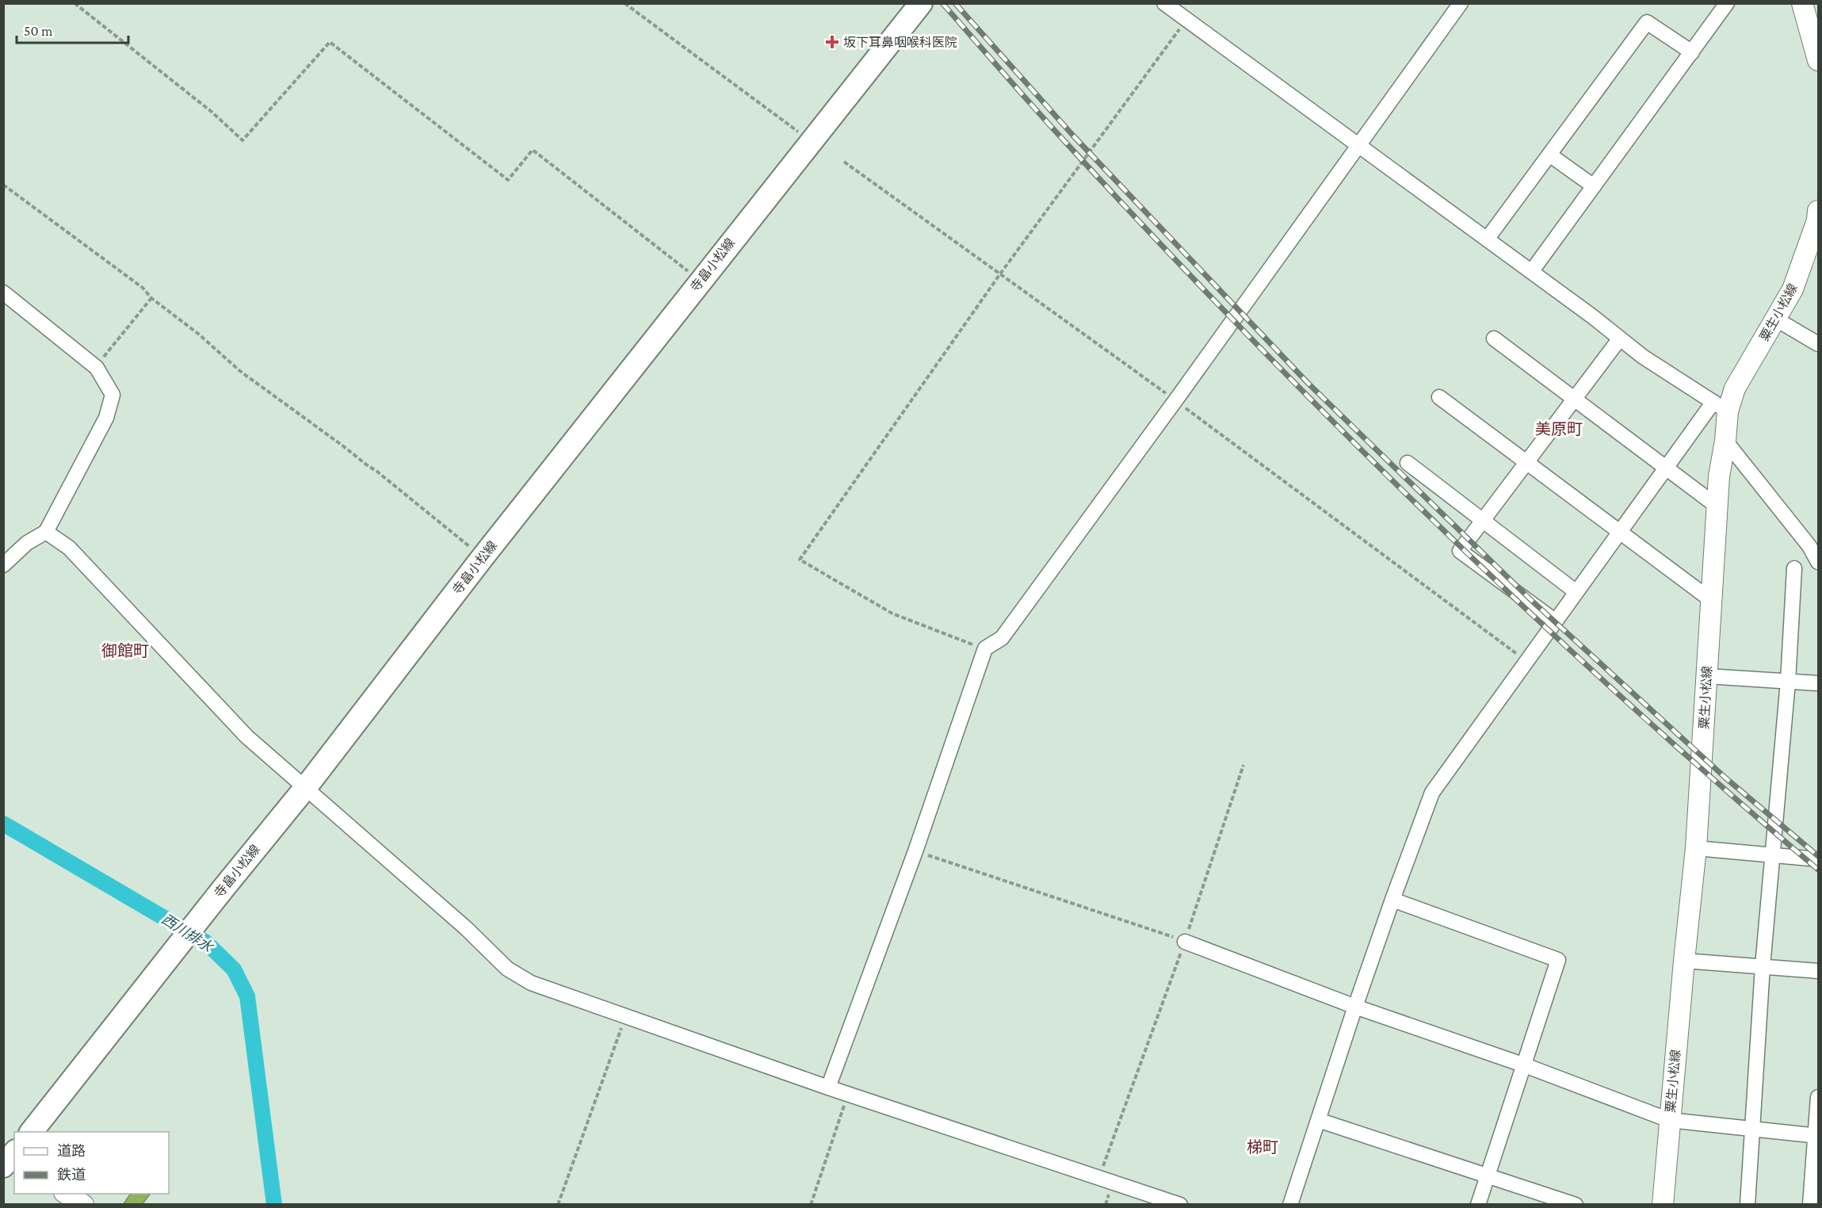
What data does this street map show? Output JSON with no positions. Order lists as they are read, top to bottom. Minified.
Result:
{"streets":{"main road":["寺畠小松線","粟生小松線"]},"districts":["美原町","御館町","梯町"],"water":["西川排水"],"places":{"health":["坂下耳鼻咽喉科医院"]},"legend":["道路","鉄道"],"scale_bar":"50 m"}
